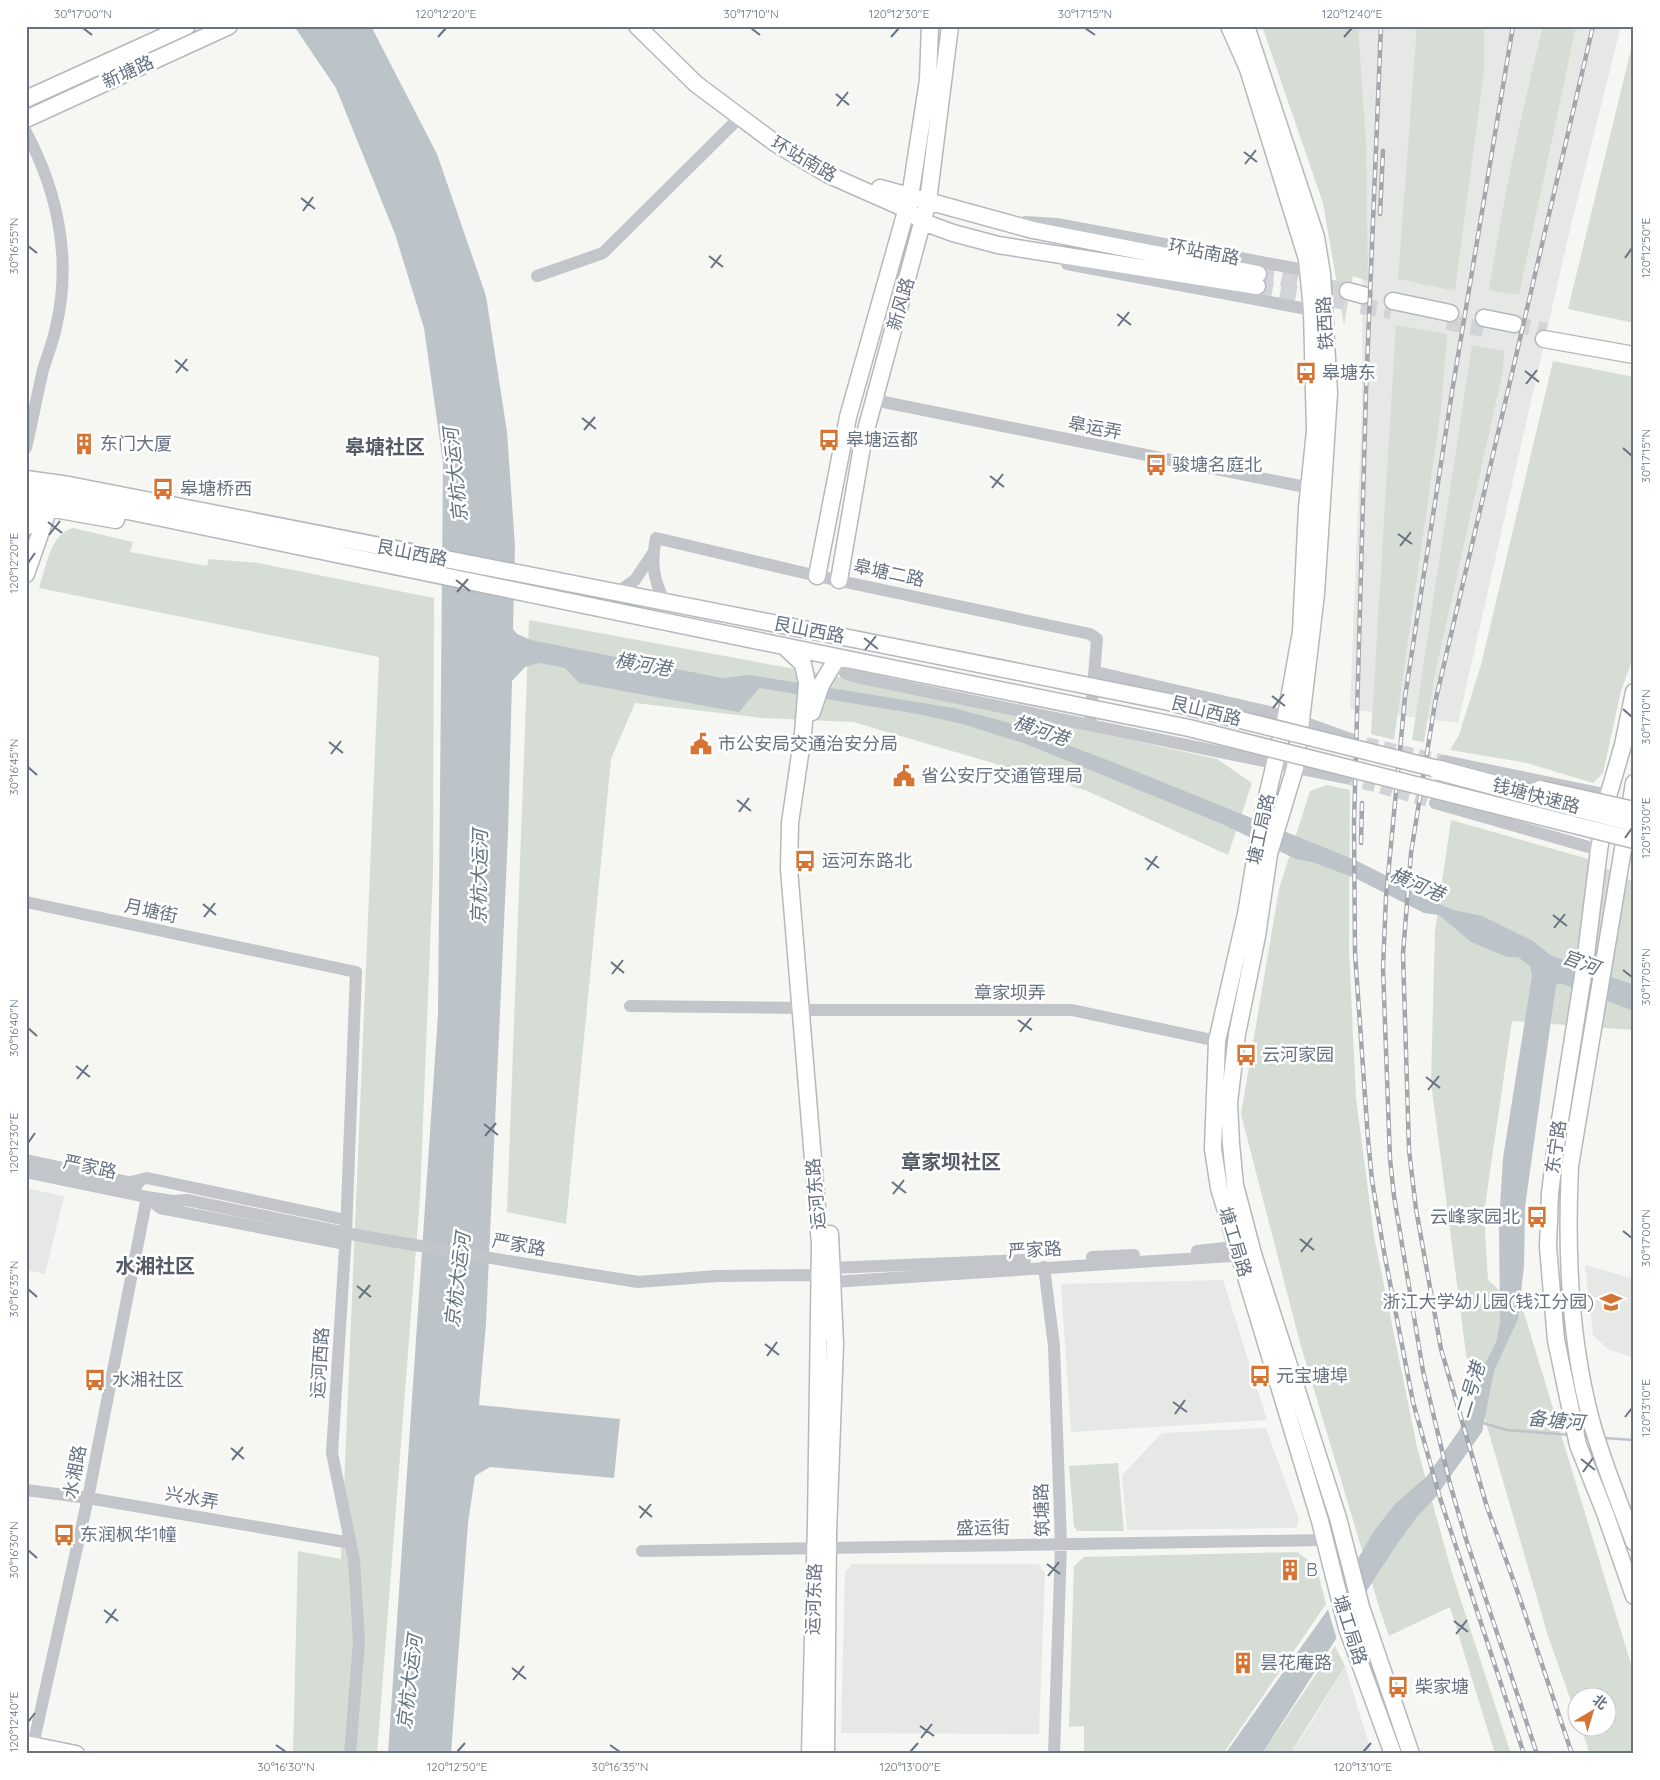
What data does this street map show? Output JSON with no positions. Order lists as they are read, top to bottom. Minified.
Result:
{"streets":{"highway":["钱塘快速路"],"main road":["新塘路","环站南路","新风路","铁西路","艮山西路","塘工局路","东宁路","运河东路"],"street":["皋运弄","皋塘二路","月塘街","章家坝弄","严家路","运河西路","水湘路","兴水弄","筑塘路","盛运街"]},"crossings":[["环站南路","新风路"],["环站南路","铁西路"],["新风路","皋运弄"],["新风路","皋塘二路"],["铁西路","皋运弄"],["铁西路","艮山西路"],["铁西路","塘工局路"],["艮山西路","皋塘二路"],["艮山西路","钱塘快速路"],["艮山西路","塘工局路"],["艮山西路","东宁路"],["艮山西路","运河东路"],["塘工局路","章家坝弄"],["塘工局路","严家路"],["塘工局路","盛运街"],["月塘街","运河西路"],["章家坝弄","运河东路"],["严家路","运河东路"],["严家路","运河西路"],["严家路","水湘路"],["严家路","筑塘路"],["运河东路","盛运街"],["运河西路","兴水弄"],["水湘路","兴水弄"],["筑塘路","盛运街"]],"districts":["皋塘社区","章家坝社区","水湘社区"],"water":["京杭大运河","横河港","官河","二号港","备塘河"],"places":{"bus stop":["皋塘东","皋塘运都","骏塘名庭北","皋塘桥西","运河东路北","云河家园","云峰家园北","元宝塘埠","水湘社区","东润枫华1幢","柴家塘"],"building":["东门大厦","B","昙花庵路"],"public building":["市公安局交通治安分局","省公安厅交通管理局"],"school or university":["浙江大学幼儿园(钱江分园)"]},"north":"top right","coordinates":["30°17'00\"N","120°12'20\"E","30°17'10\"N","120°12'30\"E","30°17'15\"N","120°12'40\"E","30°16'55\"N","120°12'50\"E","30°16'45\"N","120°13'00\"E","30°17'05\"N","30°16'40\"N","30°16'35\"N","120°13'10\"E","30°16'30\"N"]}
